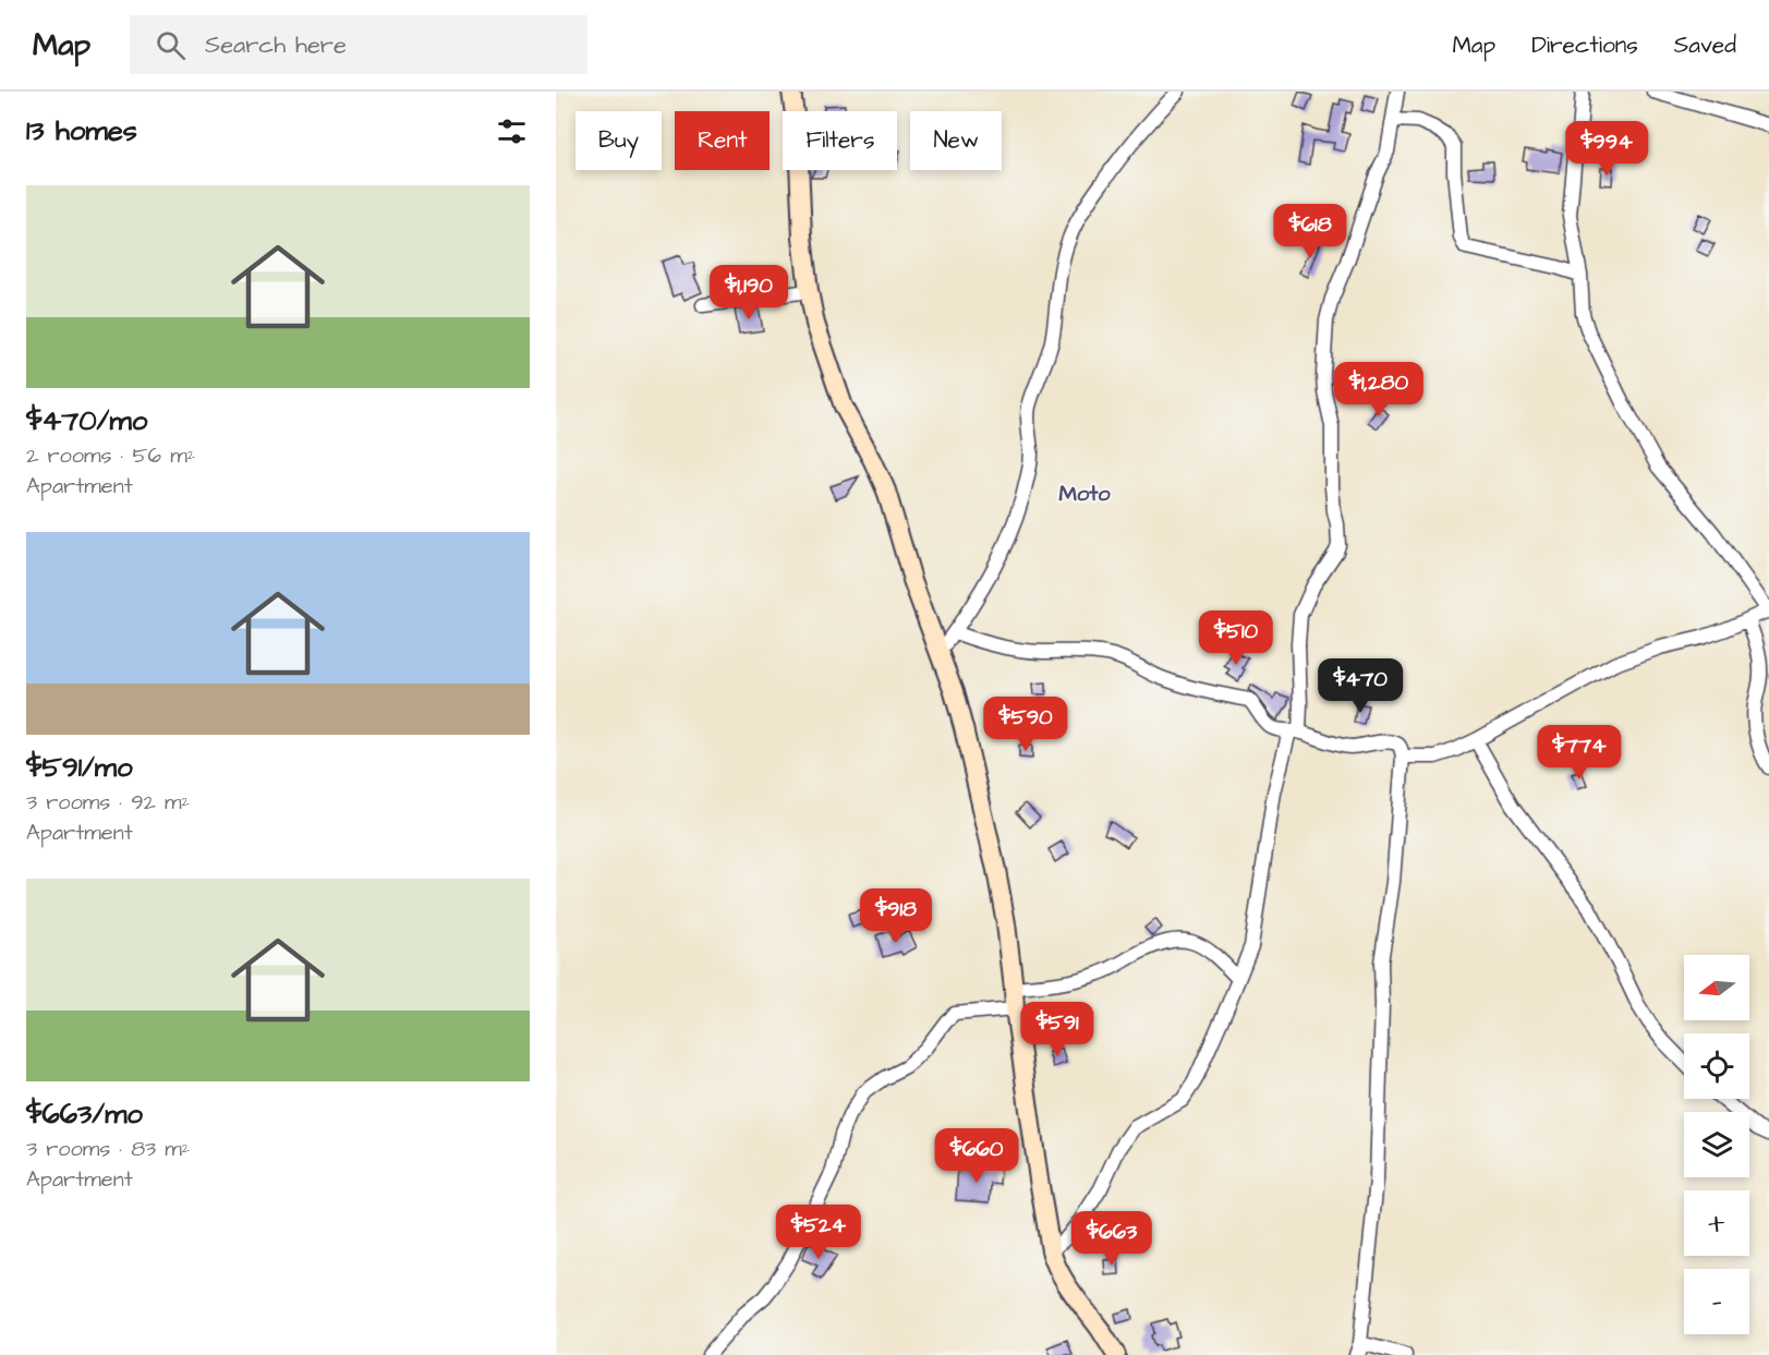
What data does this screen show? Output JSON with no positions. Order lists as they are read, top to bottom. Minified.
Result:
{"districts":["Moto"],"north":"left","page":{"header":"Map","search":"Search here","nav":["Map","Directions","Saved"],"heading":"13 homes","chip":["Buy","Rent","Filters","New"],"price":["$994","$618","$1,190","$1,280","$510","$470","$590","$774","$918","$591","$660","$524","$663"],"list":[{"name":"$470/mo","note":"2 rooms · 56 m² · Apartment"},{"name":"$591/mo","note":"3 rooms · 92 m² · Apartment"},{"name":"$663/mo","note":"3 rooms · 83 m² · Apartment"}],"map_buttons":["+","−"]}}
